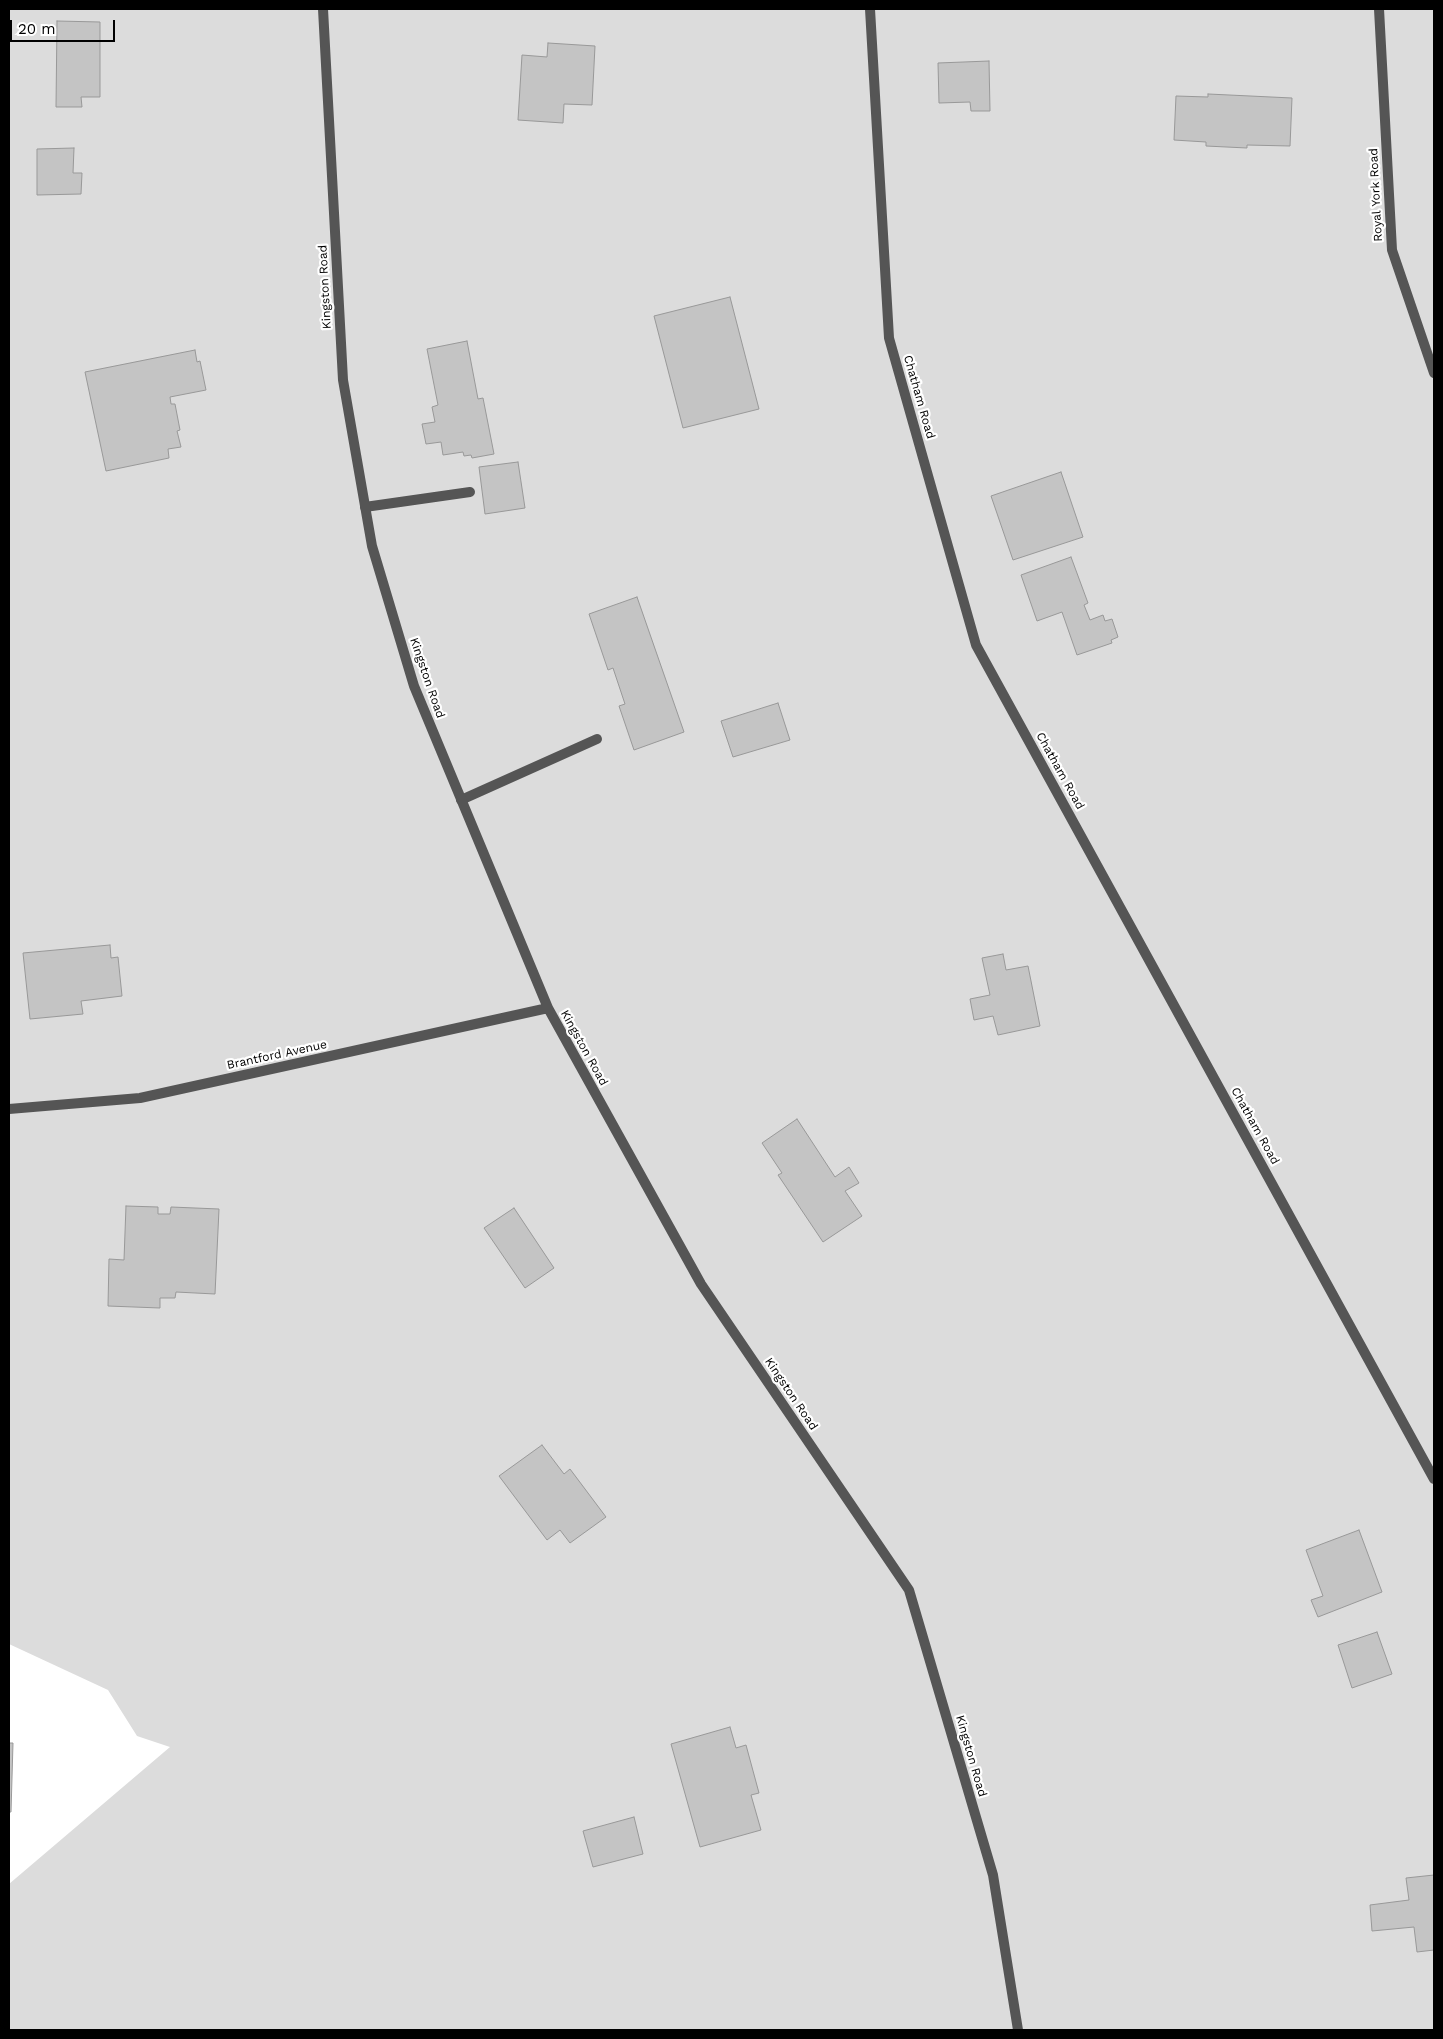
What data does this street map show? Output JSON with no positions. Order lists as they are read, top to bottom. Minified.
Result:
{"streets":{"street":["Royal York Road","Kingston Road","Chatham Road","Brantford Avenue"]},"crossings":[["Kingston Road","Brantford Avenue"]],"scale_bar":"20 m"}
